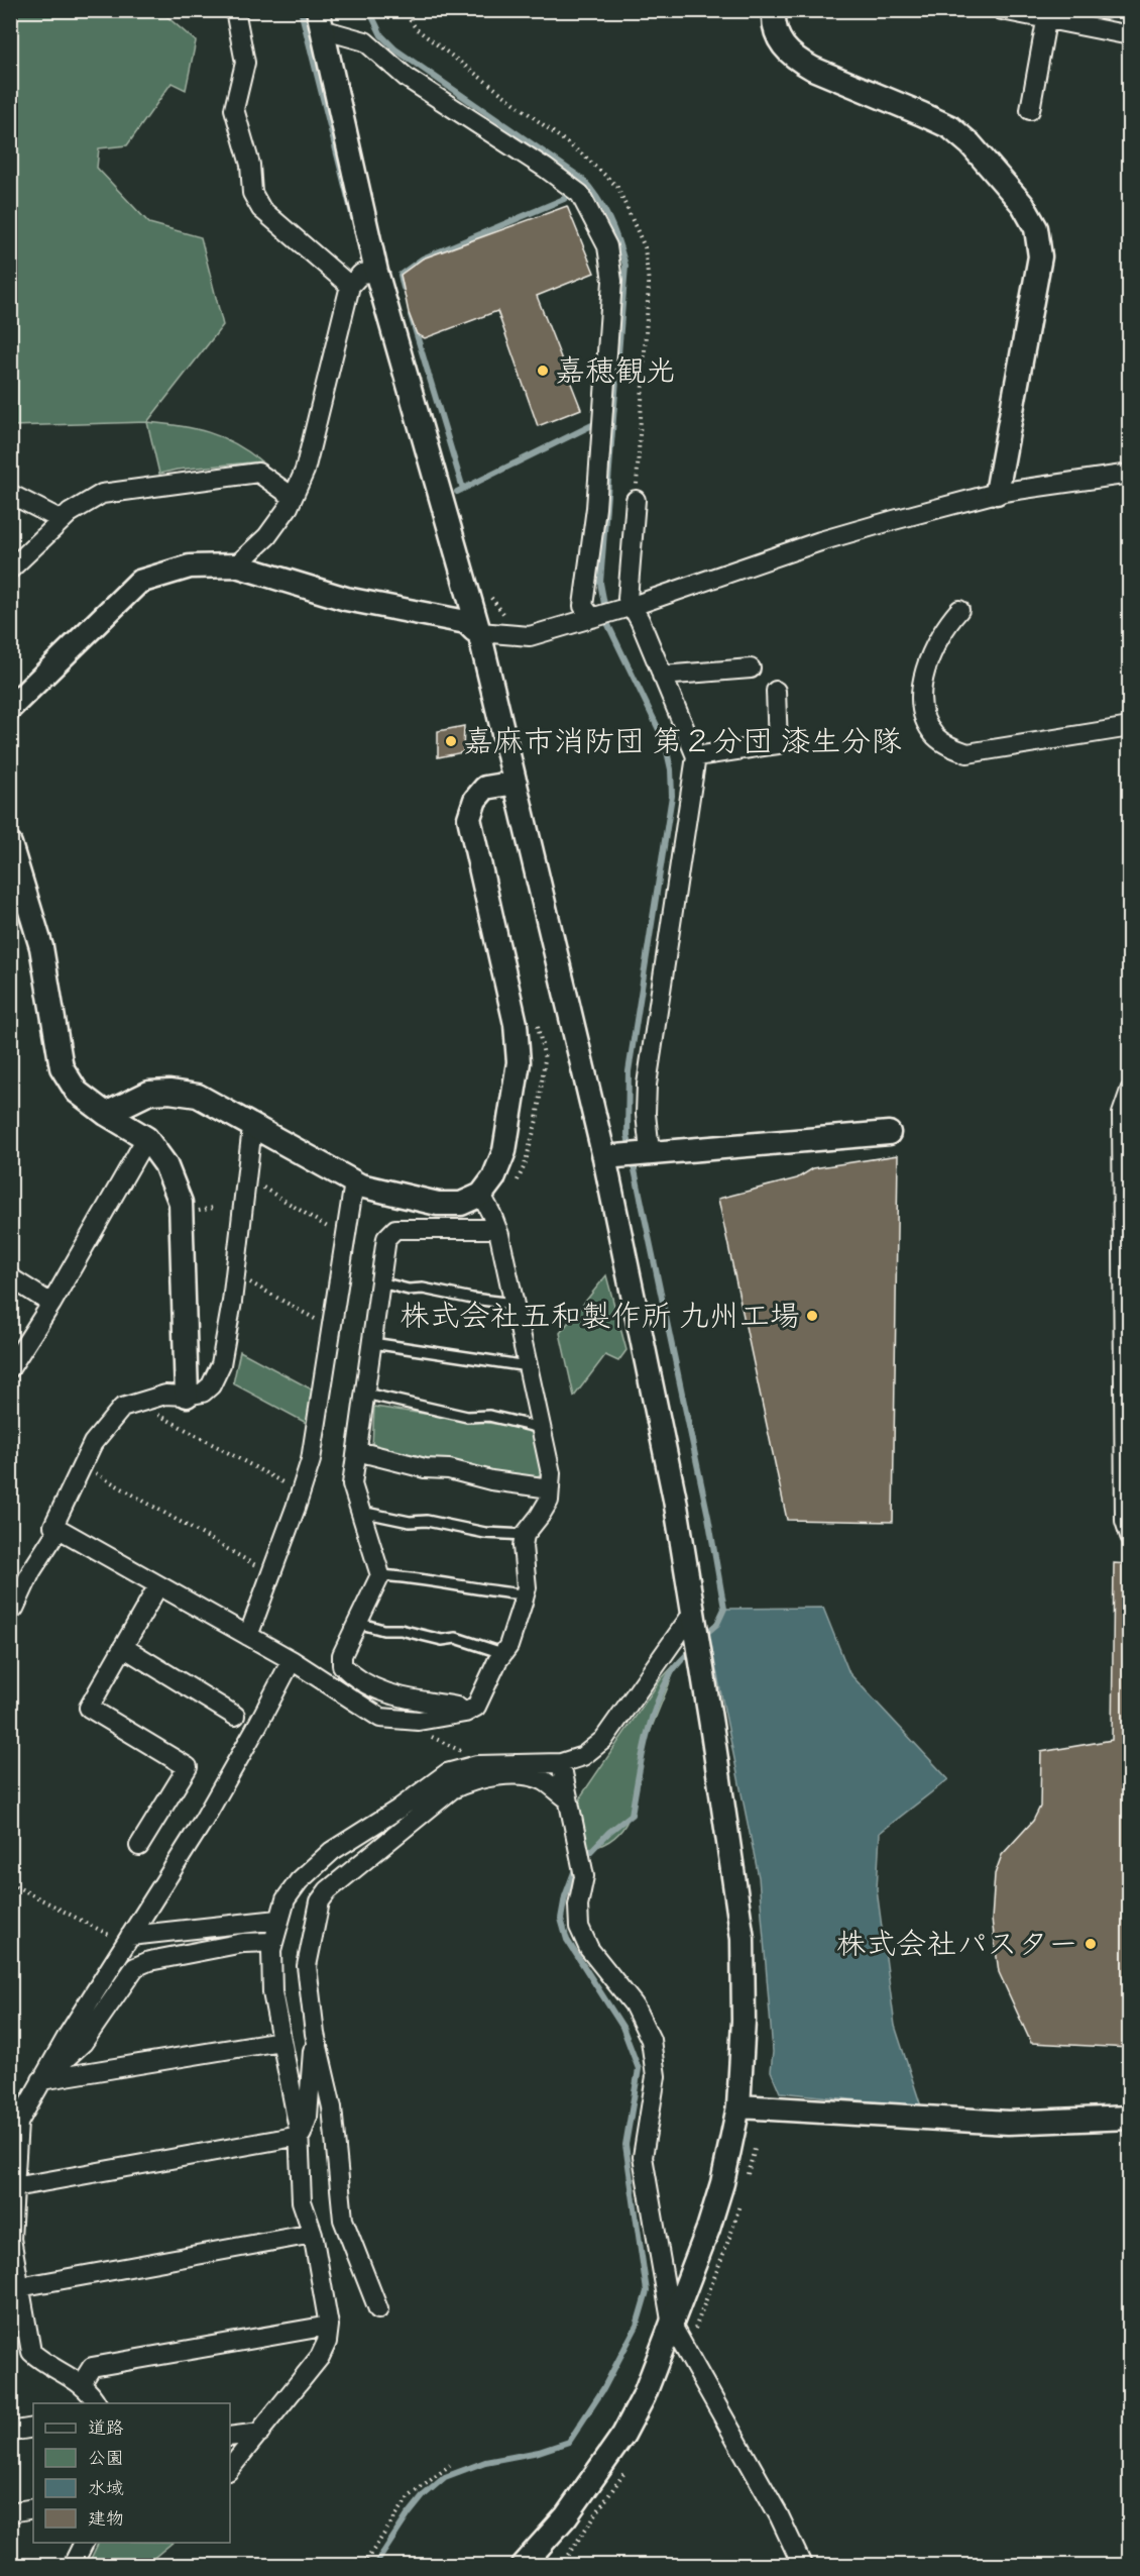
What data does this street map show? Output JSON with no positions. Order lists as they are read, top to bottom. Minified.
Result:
{"places":["嘉穂観光","嘉麻市消防団 第２分団 漆生分隊","株式会社五和製作所 九州工場","株式会社パスター"],"legend":["道路","公園","水域","建物"]}
